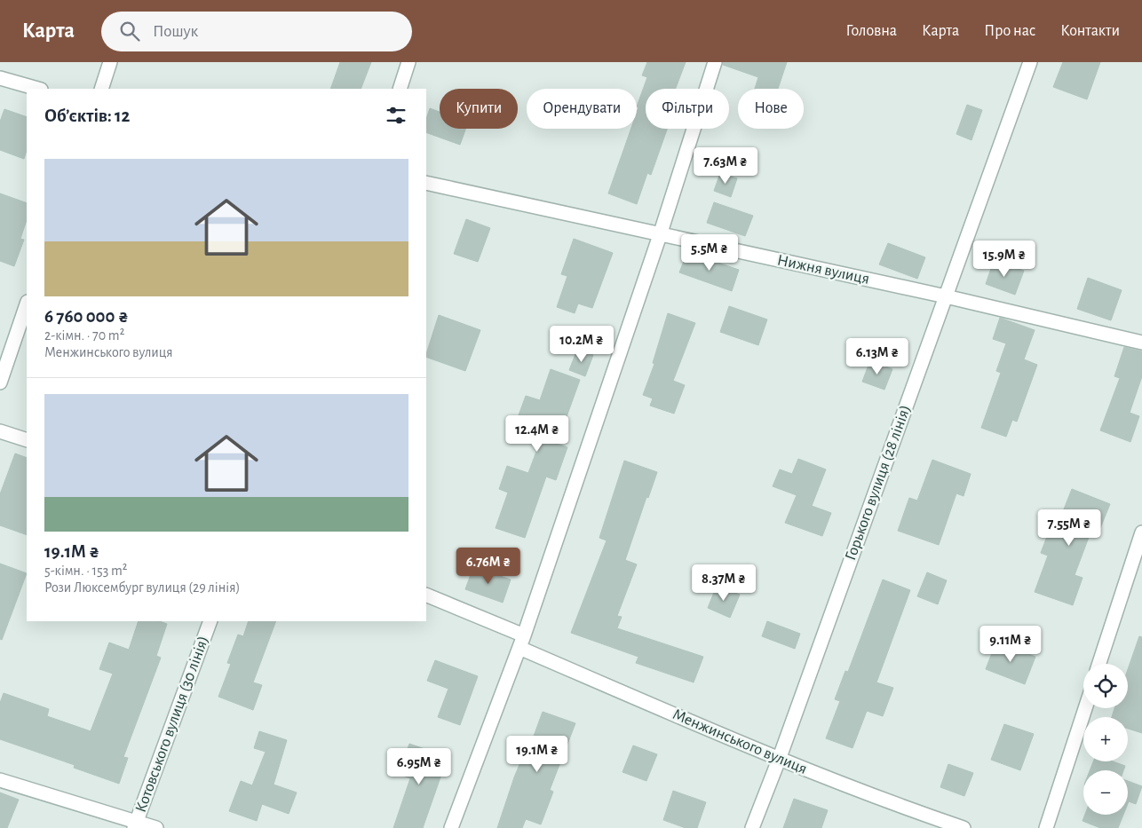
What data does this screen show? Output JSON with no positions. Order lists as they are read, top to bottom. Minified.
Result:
{"streets":{"street":["Нижня вулиця","Горького вулиця (28 лiнiя)","Котовського вулиця (30 лiнiя)","Менжинського вулиця"]},"crossings":[["Нижня вулиця","Горького вулиця (28 лiнiя)"],["Горького вулиця (28 лiнiя)","Менжинського вулиця"]],"page":{"header":"Карта","search":"Пошук","nav":["Головна","Карта","Про нас","Контакти"],"chip":["Купити","Орендувати","Фільтри","Нове"],"heading":"Об’єктів: 12","list":[{"name":"6 760 000 ₴","note":"2-кімн. · 70 m² · Менжинського вулиця"},{"name":"19.1M ₴","note":"5-кімн. · 153 m² · Рози Люксембург вулиця (29 лiнiя)"}],"price":["7.63M ₴","5.5M ₴","15.9M ₴","10.2M ₴","6.13M ₴","12.4M ₴","7.55M ₴","6.76M ₴","8.37M ₴","9.11M ₴","19.1M ₴","6.95M ₴"],"map_buttons":["+","−"]}}
